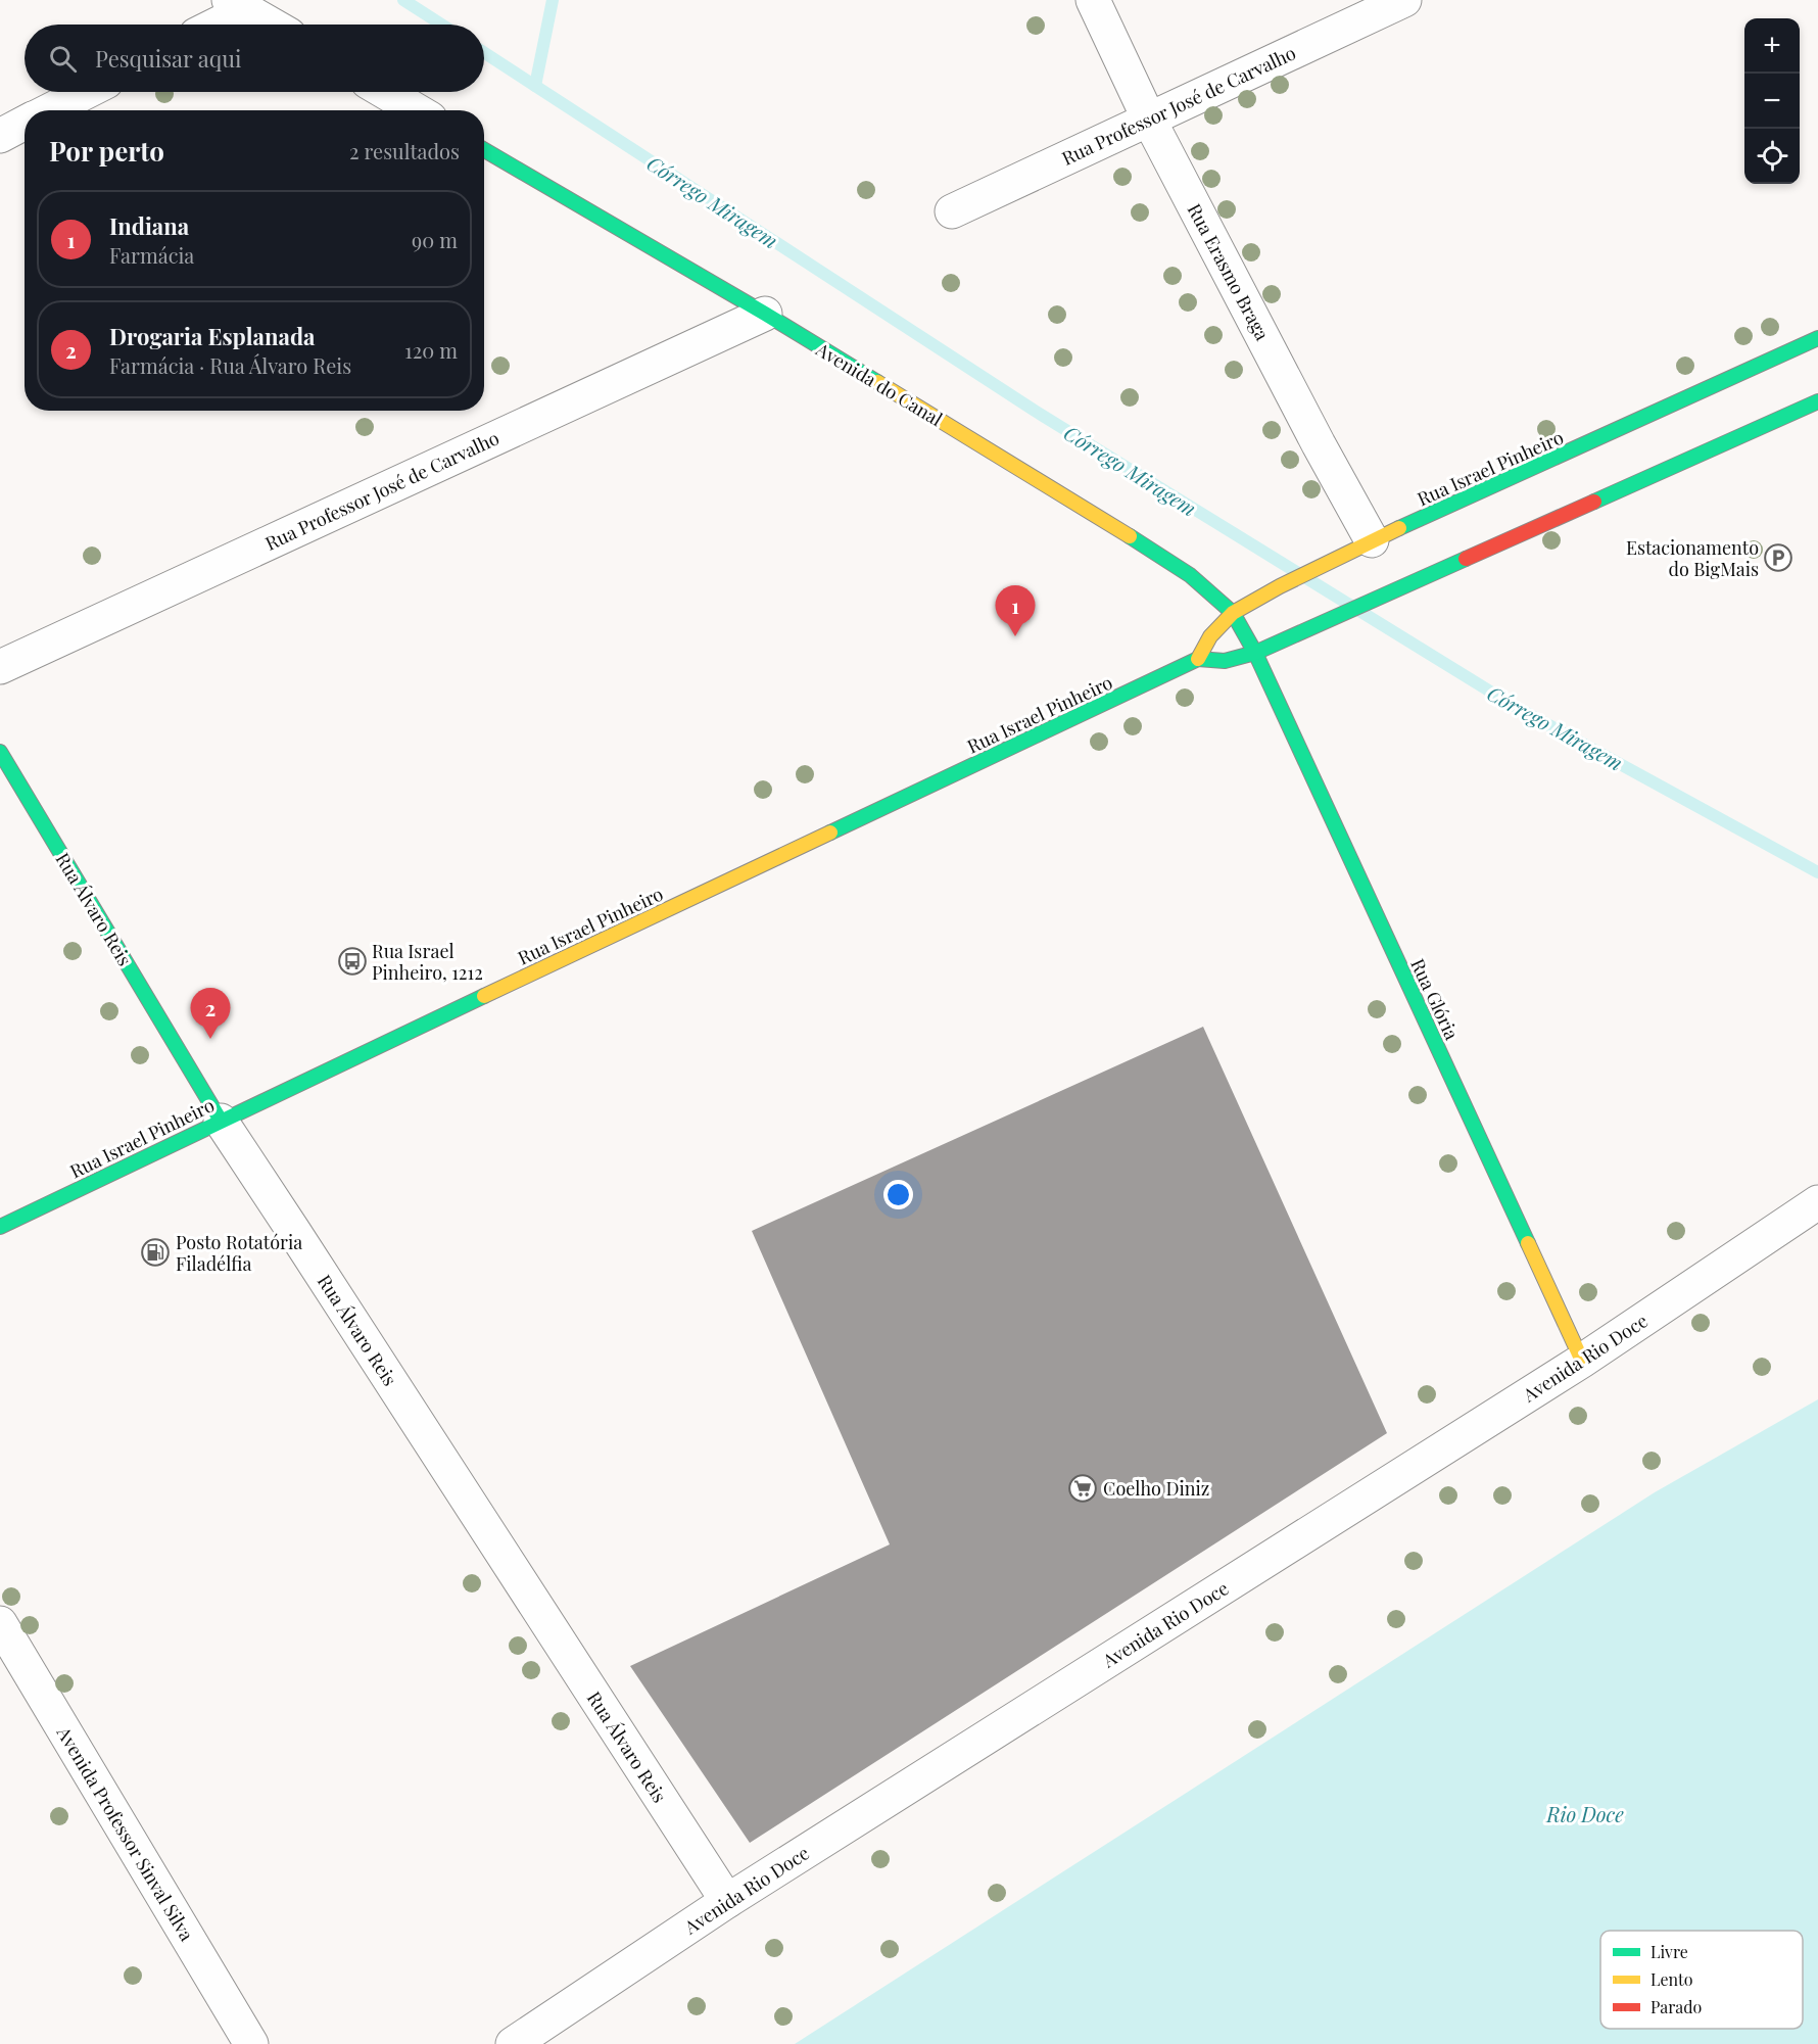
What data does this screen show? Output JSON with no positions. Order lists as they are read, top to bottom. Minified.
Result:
{"streets":{"street":["Rua Professor José de Carvalho","Rua Erasmo Braga","Avenida do Canal","Rua Israel Pinheiro","Rua Álvaro Reis","Rua Glória","Avenida Rio Doce","Avenida Professor Sinval Silva"]},"crossings":[["Rua Professor José de Carvalho","Rua Erasmo Braga"],["Rua Professor José de Carvalho","Avenida do Canal"],["Rua Erasmo Braga","Rua Israel Pinheiro"],["Avenida do Canal","Rua Israel Pinheiro"],["Avenida do Canal","Rua Glória"],["Rua Israel Pinheiro","Rua Álvaro Reis"],["Rua Israel Pinheiro","Rua Glória"],["Rua Álvaro Reis","Avenida Rio Doce"],["Rua Glória","Avenida Rio Doce"]],"water":["Córrego Miragem","Rio Doce"],"places":{"parking":["Estacionamento do BigMais"],"bus stop":["Rua Israel Pinheiro, 1212"],"fuel station":["Posto Rotatória Filadélfia"],"supermarket":["Coelho Diniz"]},"legend":["Livre","Lento","Parado"],"page":{"map_buttons":["+","−"],"search":"Pesquisar aqui","heading":["Por perto","2 resultados"],"list":[{"mark":"1","name":"Indiana","note":"Farmácia","value":"90 m"},{"mark":"2","name":"Drogaria Esplanada","note":"Farmácia · Rua Álvaro Reis","value":"120 m"}],"pins":["1","2"]}}
